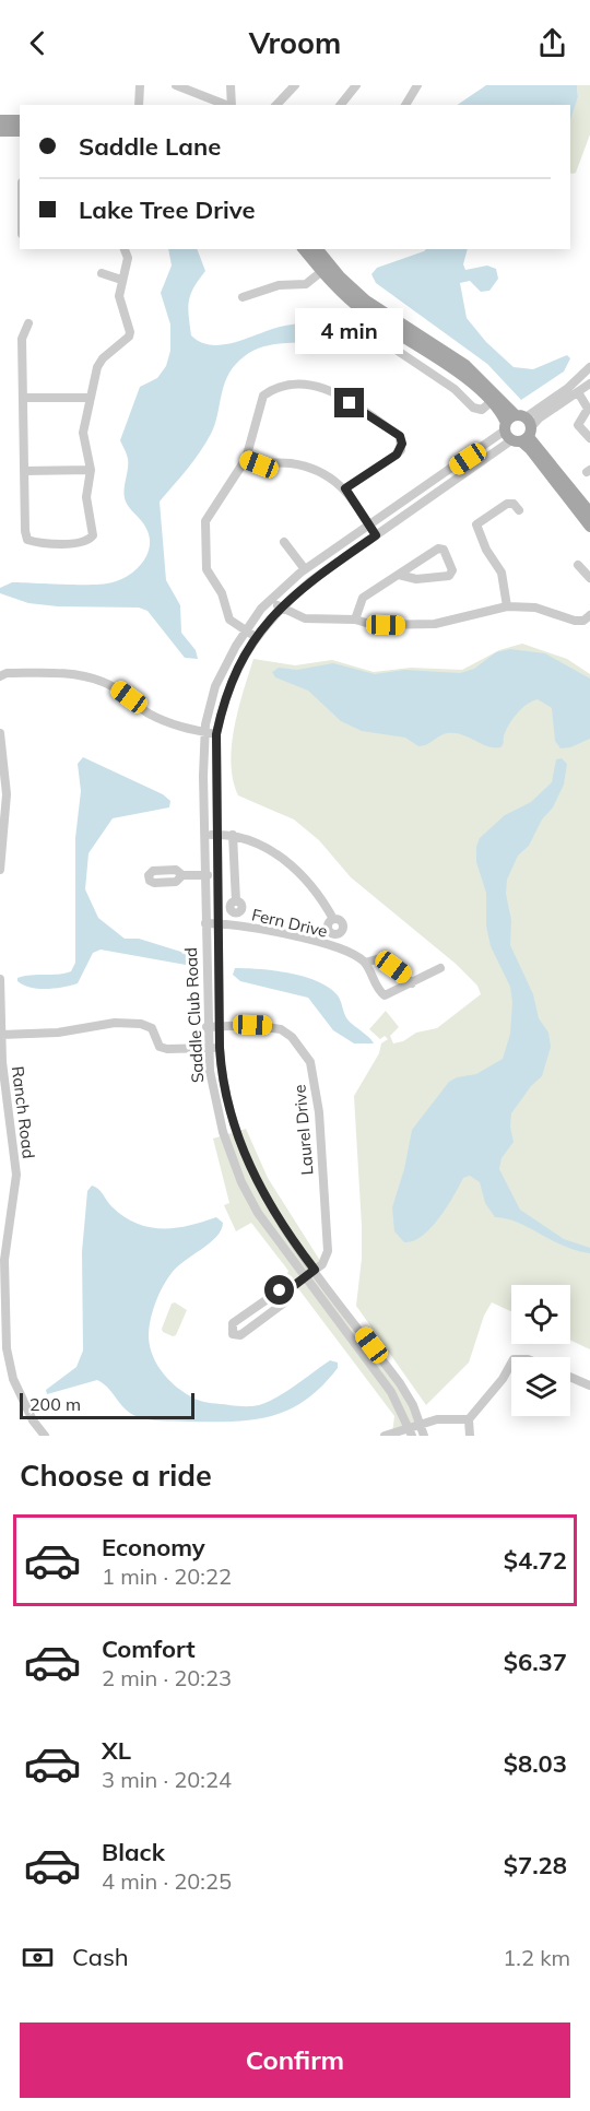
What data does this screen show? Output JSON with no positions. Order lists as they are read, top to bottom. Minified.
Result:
{"streets":{"street":["Fern Drive","Saddle Club Road","Ranch Road","Laurel Drive"]},"crossings":[["Fern Drive","Saddle Club Road"],["Saddle Club Road","Laurel Drive"]],"scale_bar":"200 m","page":{"header":"Vroom","banner":["Saddle Lane","Lake Tree Drive"],"bubble":"4 min","scale":"200 m","heading":"Choose a ride","list":[{"name":"Economy","note":"1 min · 20:22","value":"$4.72"},{"name":"Comfort","note":"2 min · 20:23","value":"$6.37"},{"name":"XL","note":"3 min · 20:24","value":"$8.03"},{"name":"Black","note":"4 min · 20:25","value":"$7.28"}],"pay":["Cash","1.2 km"],"buttons":"Confirm"}}
